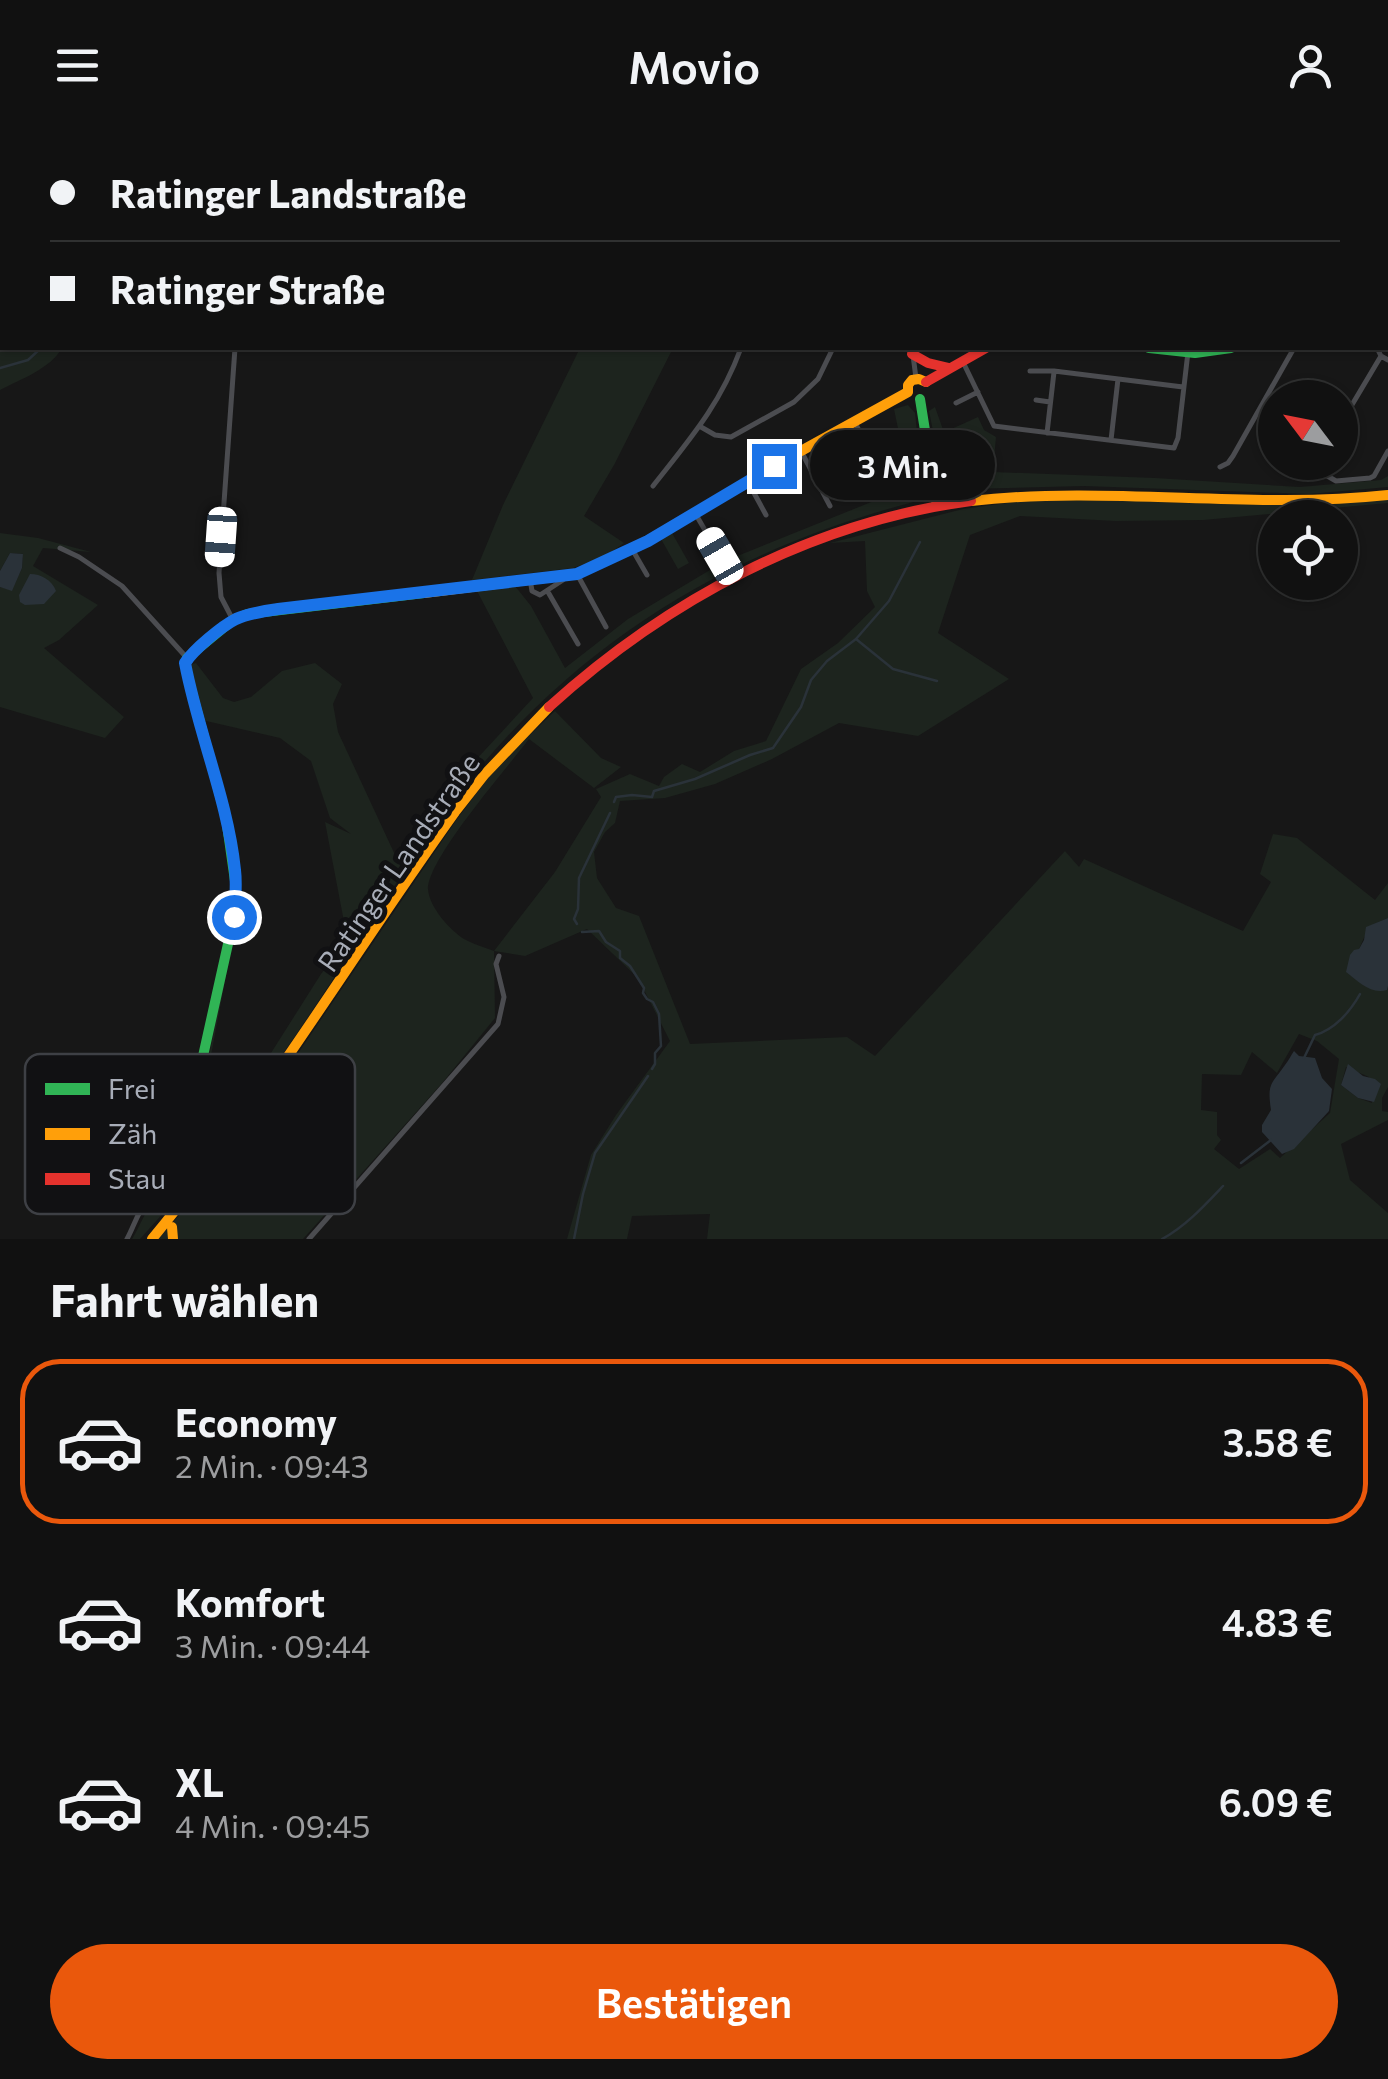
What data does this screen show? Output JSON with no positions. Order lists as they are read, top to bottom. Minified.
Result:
{"streets":{"street":["Ratinger Landstraße"]},"legend":["Frei","Zäh","Stau"],"north":"top left","page":{"header":"Movio","banner":["Ratinger Landstraße","Ratinger Straße"],"bubble":"3 Min.","heading":"Fahrt wählen","list":[{"name":"Economy","note":"2 Min. · 09:43","value":"3.58 €"},{"name":"Komfort","note":"3 Min. · 09:44","value":"4.83 €"},{"name":"XL","note":"4 Min. · 09:45","value":"6.09 €"}],"buttons":"Bestätigen"}}
